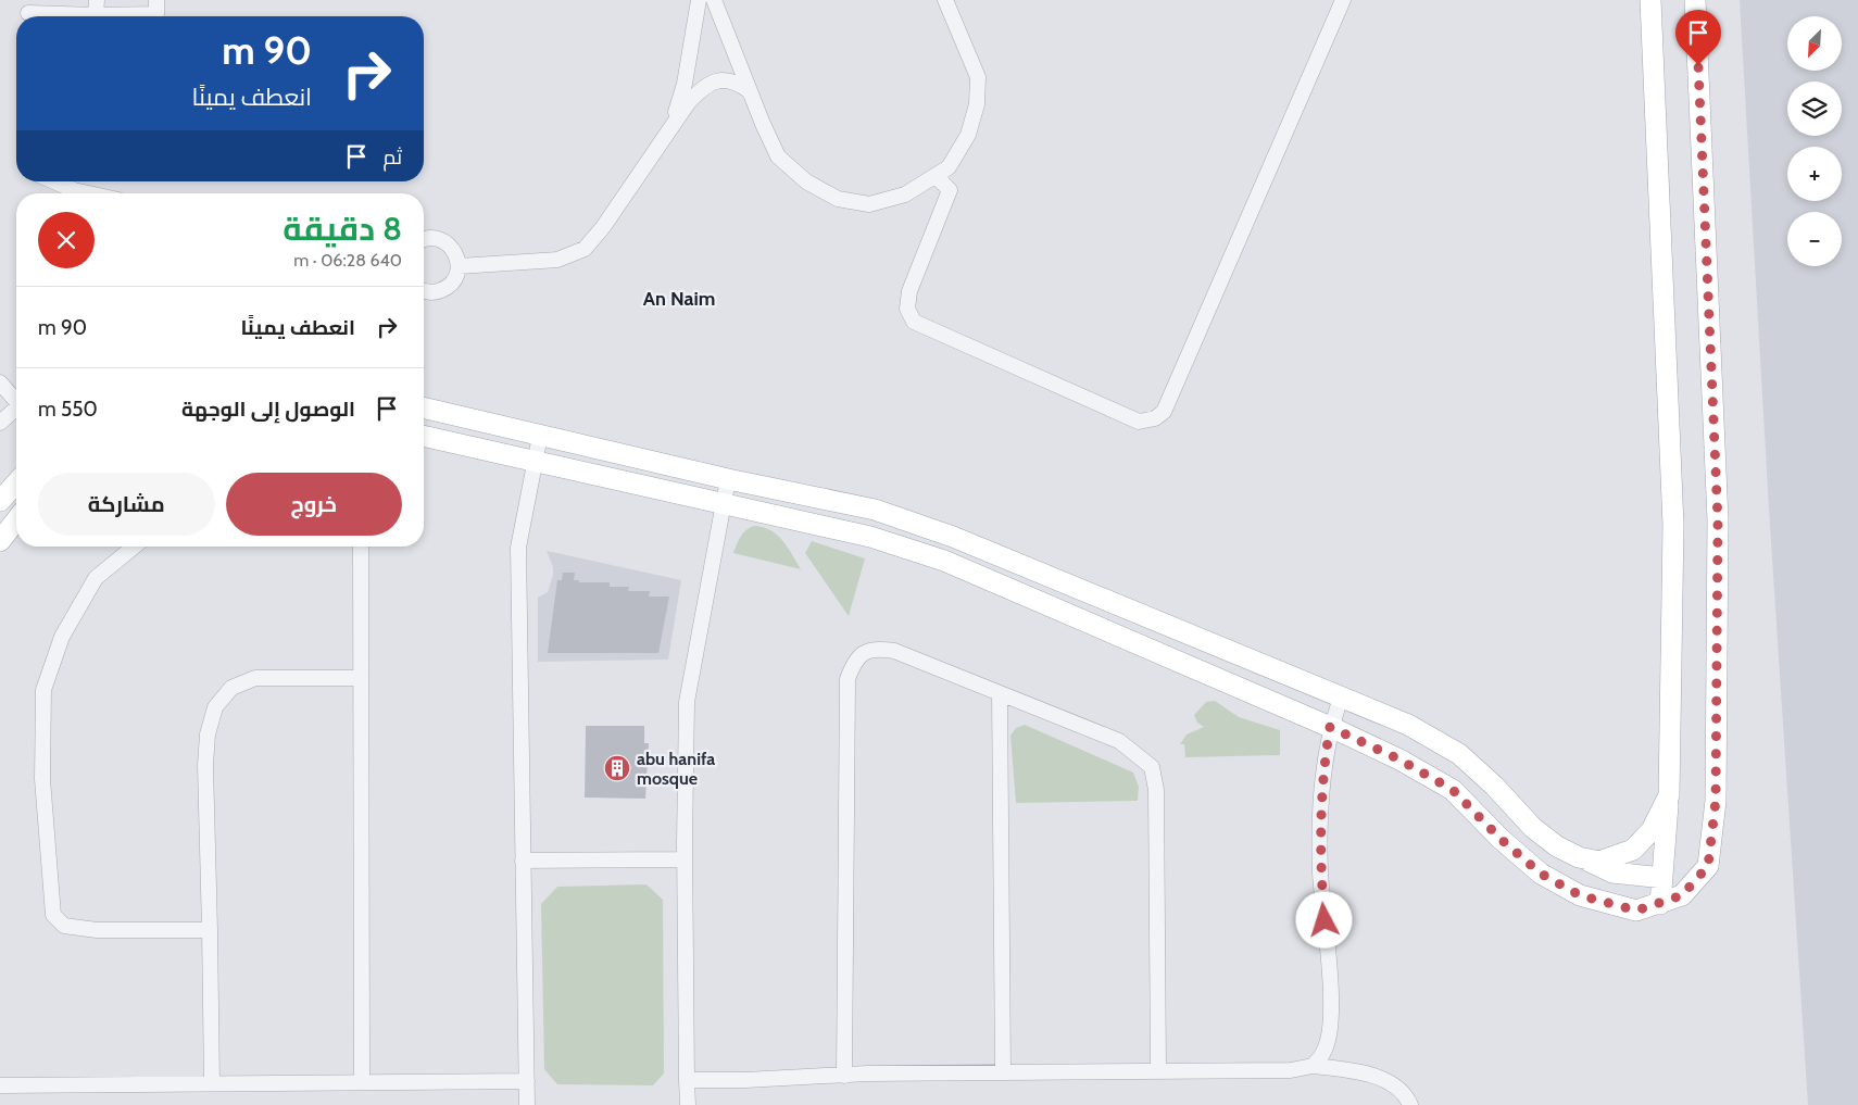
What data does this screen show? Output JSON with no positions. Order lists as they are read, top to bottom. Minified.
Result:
{"districts":["An Naim"],"places":{"building":["abu hanifa mosque"]},"north":"bottom left","page":{"map_buttons":["+","−"],"turn":["90 m","انعطف يمينًا"],"then":"ثم","heading":["8 دقيقة","640 m · 06:28"],"list":[{"name":"انعطف يمينًا","value":"90 m"},{"name":"الوصول إلى الوجهة","value":"550 m"}],"buttons":["خروج","مشاركة"]}}
